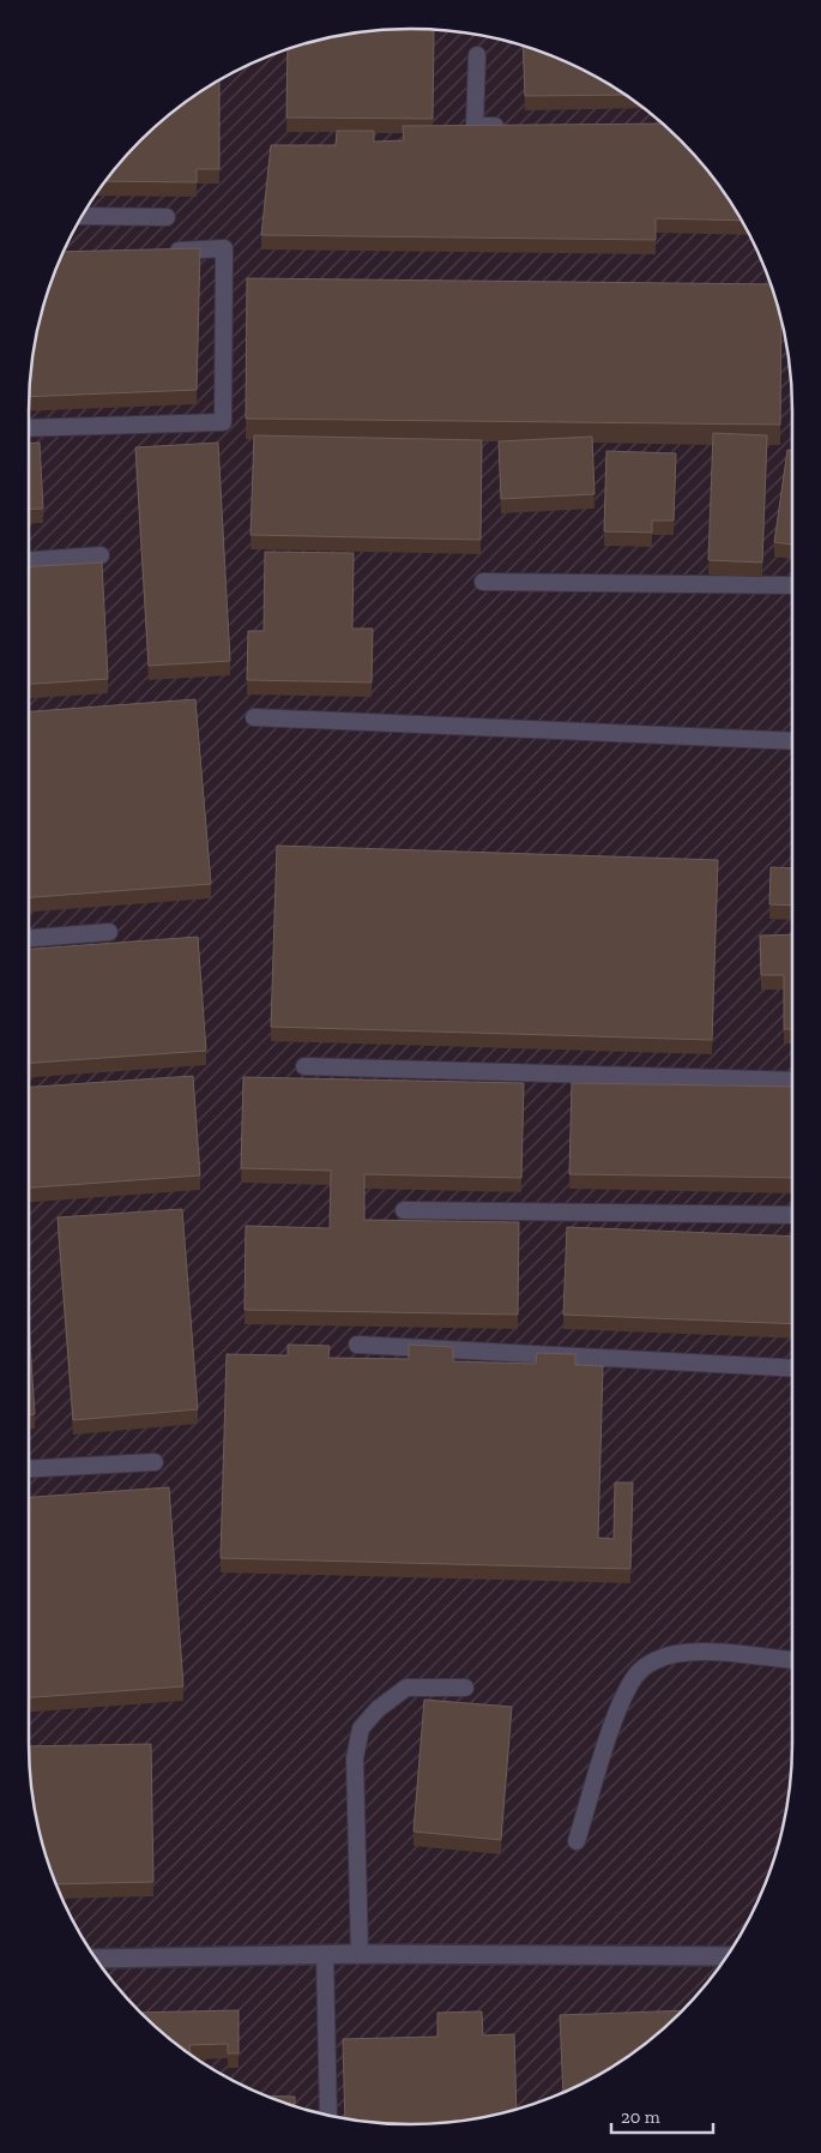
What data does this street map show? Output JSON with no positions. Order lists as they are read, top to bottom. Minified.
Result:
{"scale_bar":"20 m"}
